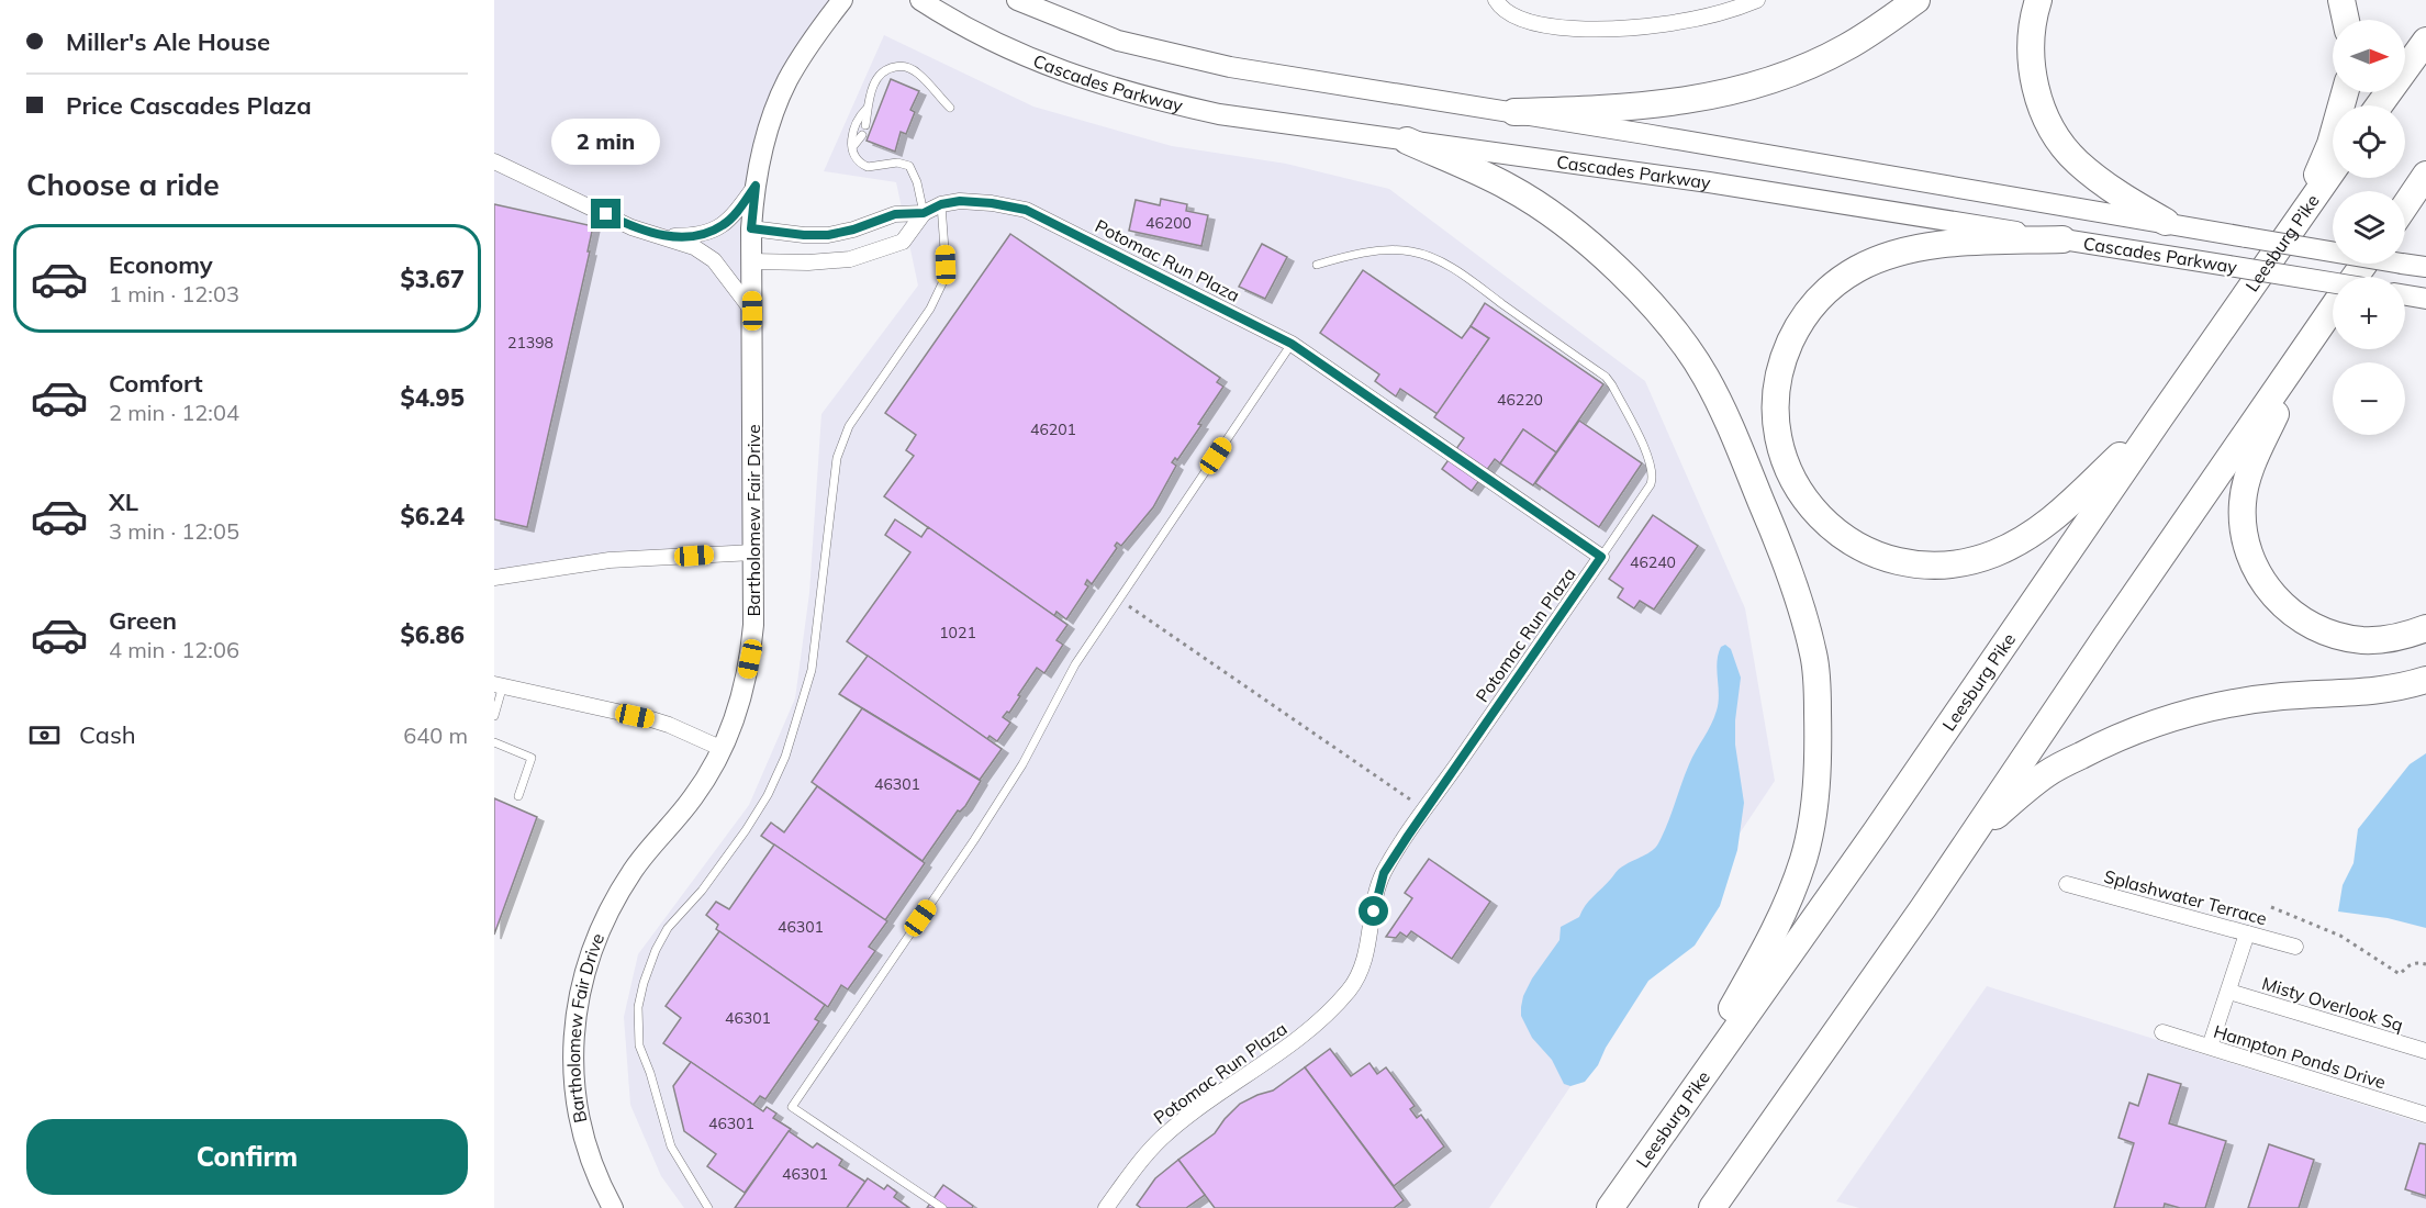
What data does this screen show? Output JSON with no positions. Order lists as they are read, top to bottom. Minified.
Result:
{"streets":{"highway":["Leesburg Pike"],"main road":["Cascades Parkway","Bartholomew Fair Drive"],"street":["Potomac Run Plaza","Splashwater Terrace","Misty Overlook Sq","Hampton Ponds Drive"]},"crossings":[["Potomac Run Plaza","Bartholomew Fair Drive"]],"house_numbers":["46200","21398","46220","46201","46240","1021","46301","46301","46301","46301","46301"],"north":"right","page":{"banner":["Miller's Ale House","Price Cascades Plaza"],"map_buttons":["+","−"],"bubble":"2 min","heading":"Choose a ride","list":[{"name":"Economy","note":"1 min · 12:03","value":"$3.67"},{"name":"Comfort","note":"2 min · 12:04","value":"$4.95"},{"name":"XL","note":"3 min · 12:05","value":"$6.24"},{"name":"Green","note":"4 min · 12:06","value":"$6.86"}],"pay":["Cash","640 m"],"buttons":"Confirm"}}
